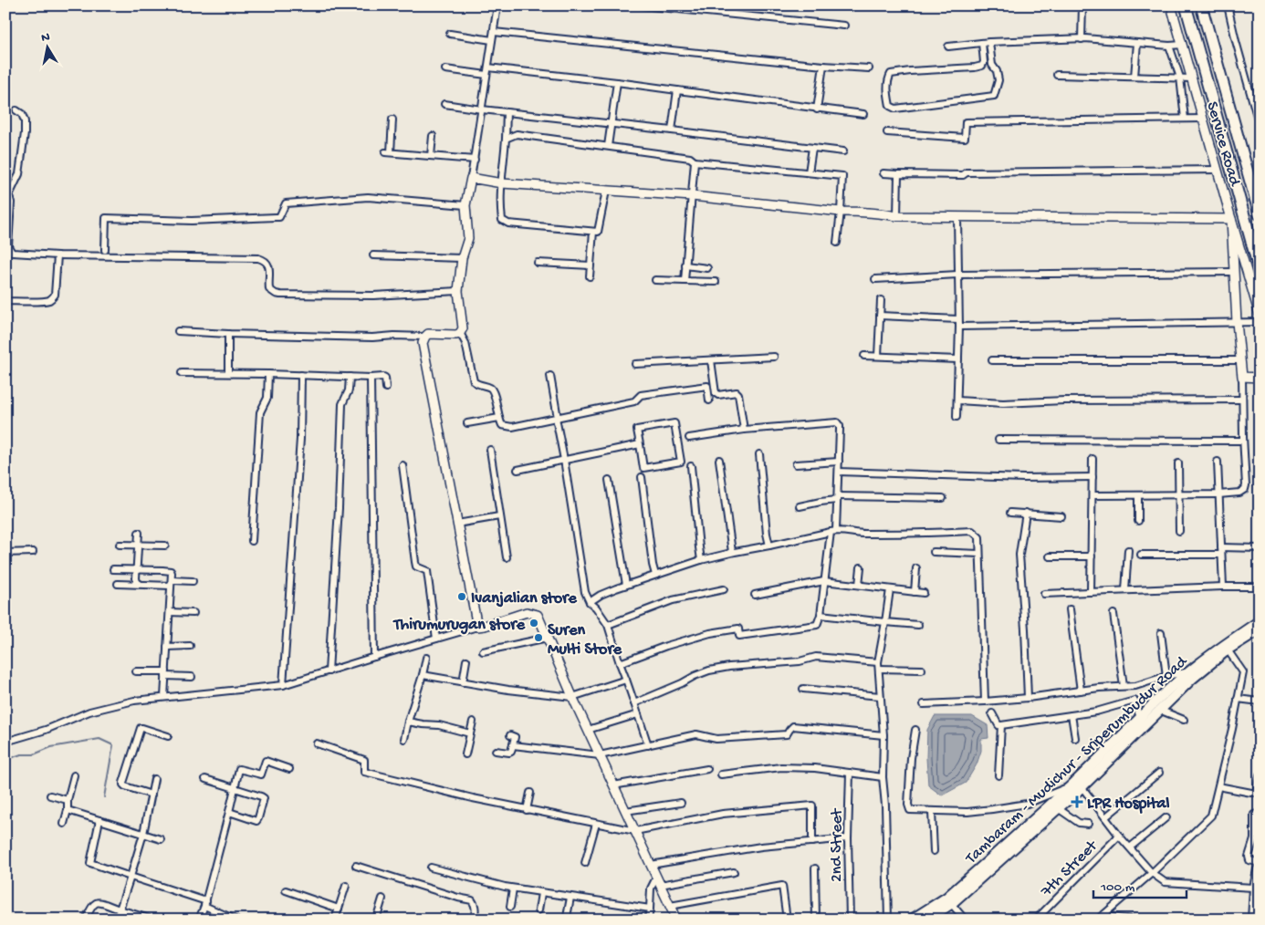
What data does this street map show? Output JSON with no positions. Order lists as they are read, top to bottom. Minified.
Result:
{"streets":{"main road":["Tambaram - Mudichur - Sriperumbudur Road"],"street":["Service Road","2nd Street","7th Street"]},"places":{"other":["Ivanjalian store","Thirumurugan store","Suren Multi Store"],"health":["LPR Hospital"]},"scale_bar":"100 m","north":"top"}
